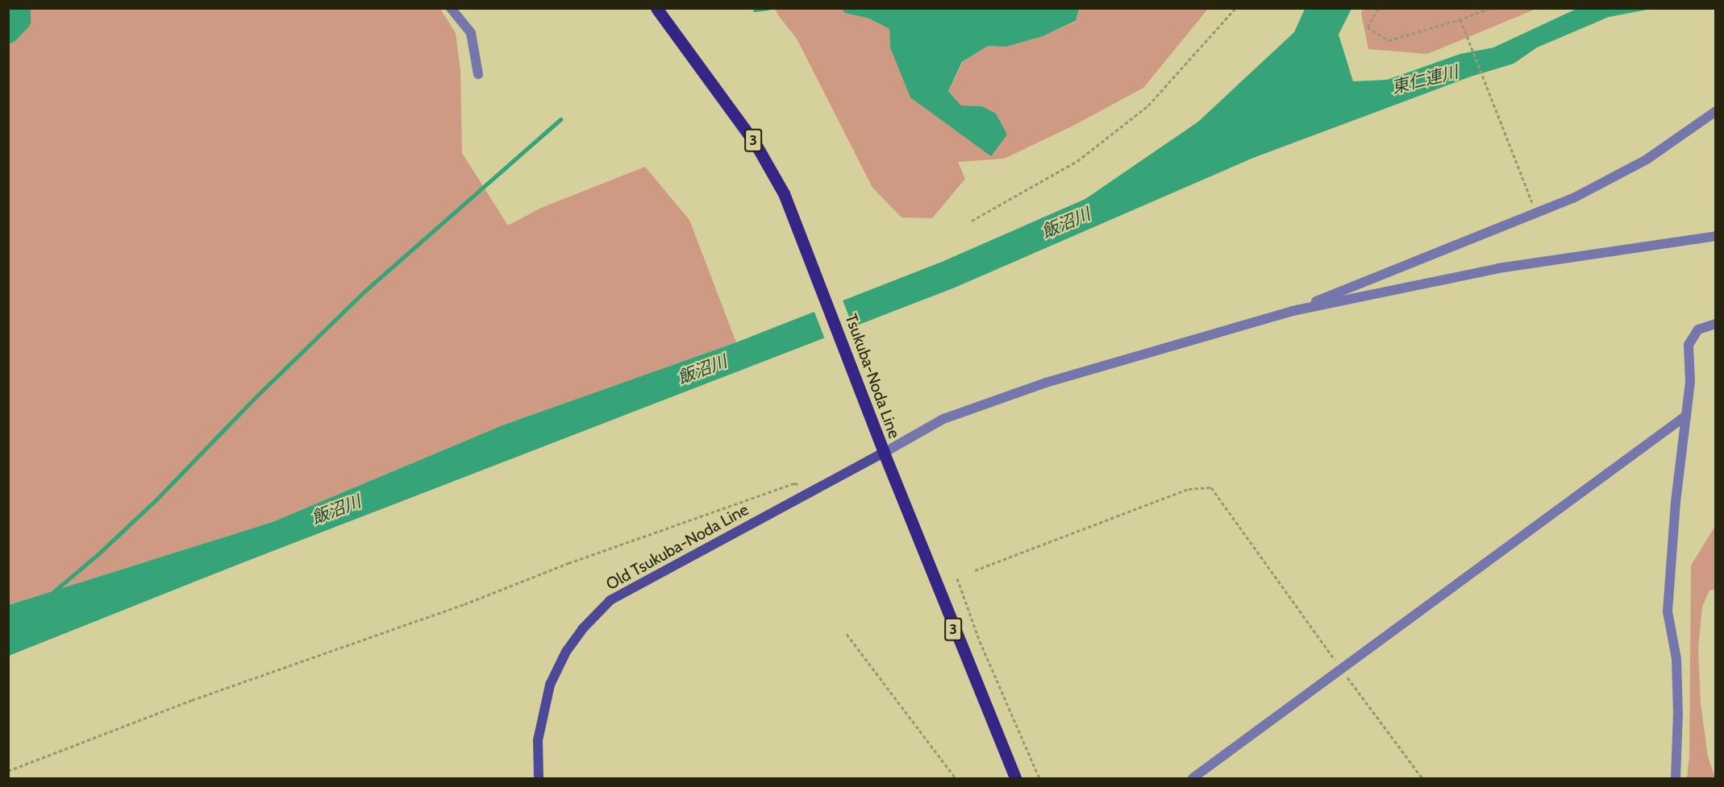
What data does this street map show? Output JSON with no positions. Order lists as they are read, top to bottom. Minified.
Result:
{"streets":{"main road":["3","Tsukuba-Noda Line"],"street":["Old Tsukuba-Noda Line"]},"crossings":[["Tsukuba-Noda Line","Old Tsukuba-Noda Line"]],"water":["東仁連川","飯沼川"]}
